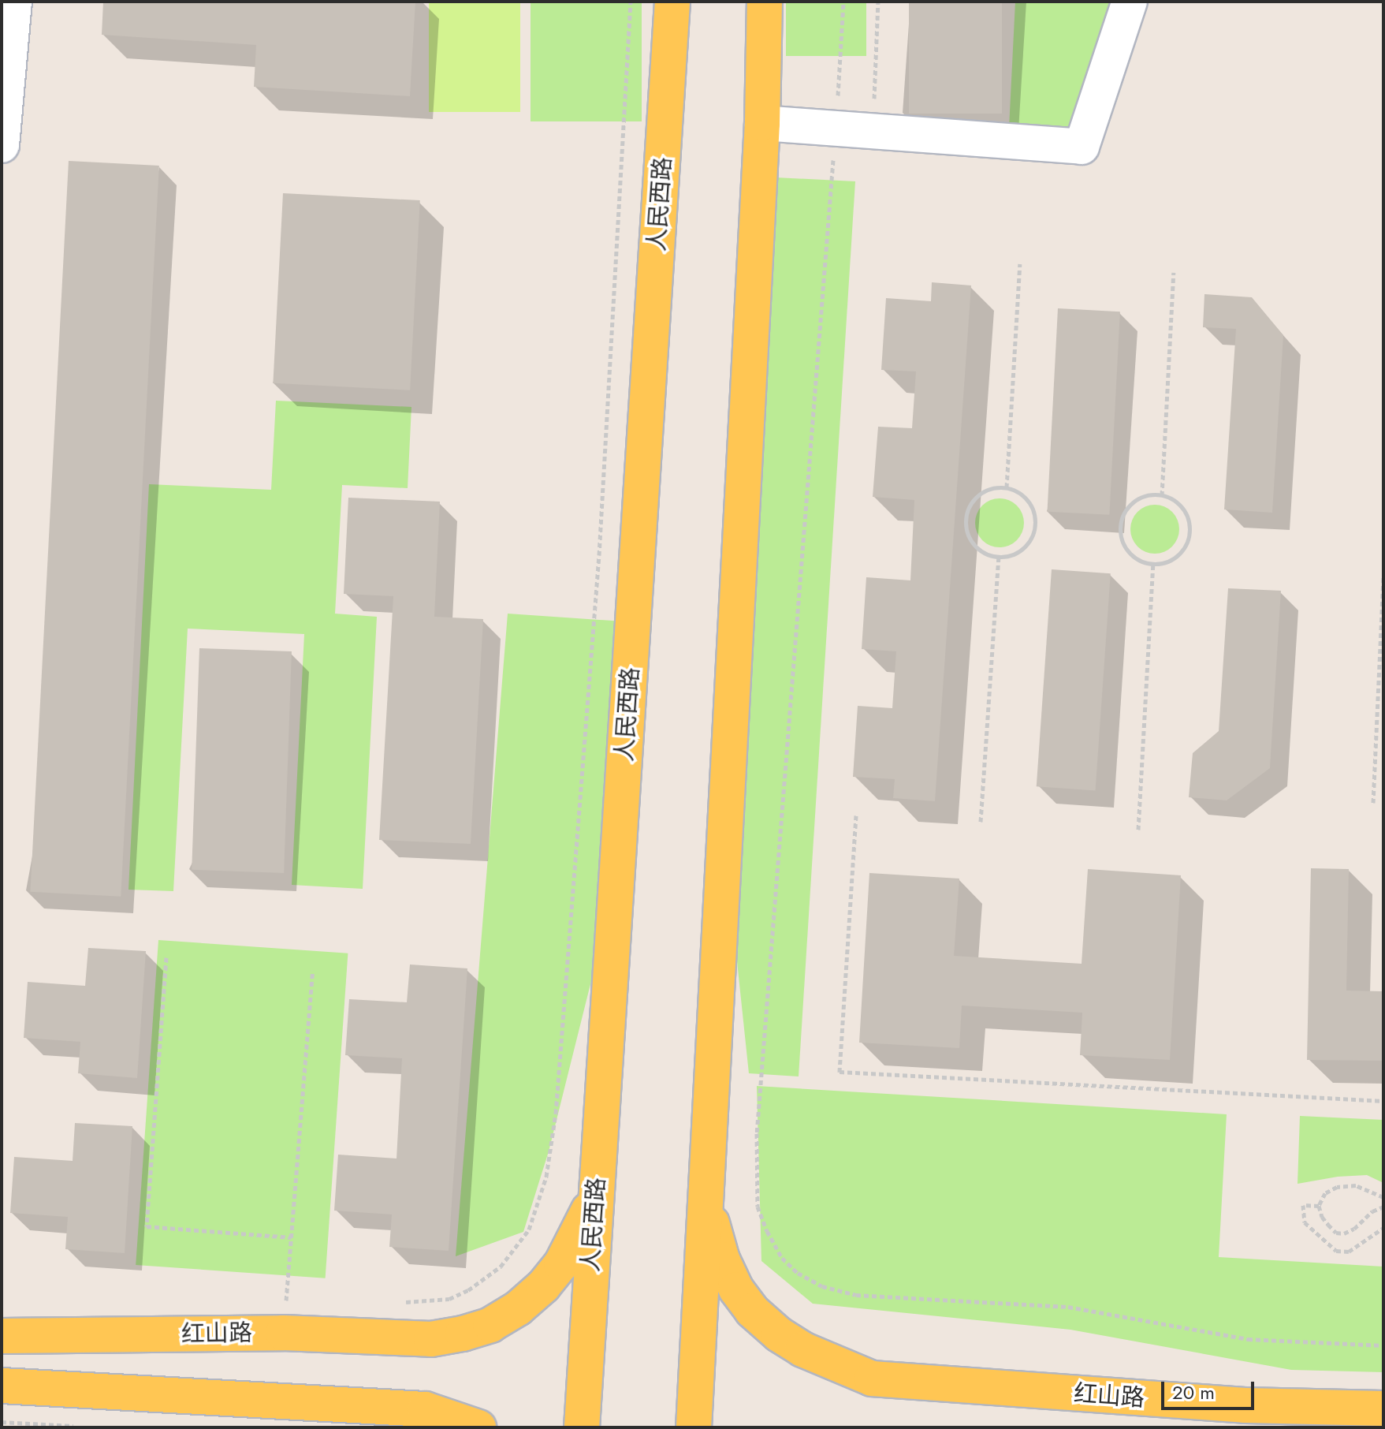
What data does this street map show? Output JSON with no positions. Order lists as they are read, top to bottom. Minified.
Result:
{"streets":{"main road":["人民西路","红山路"]},"crossings":[["人民西路","红山路"]],"scale_bar":"20 m"}
